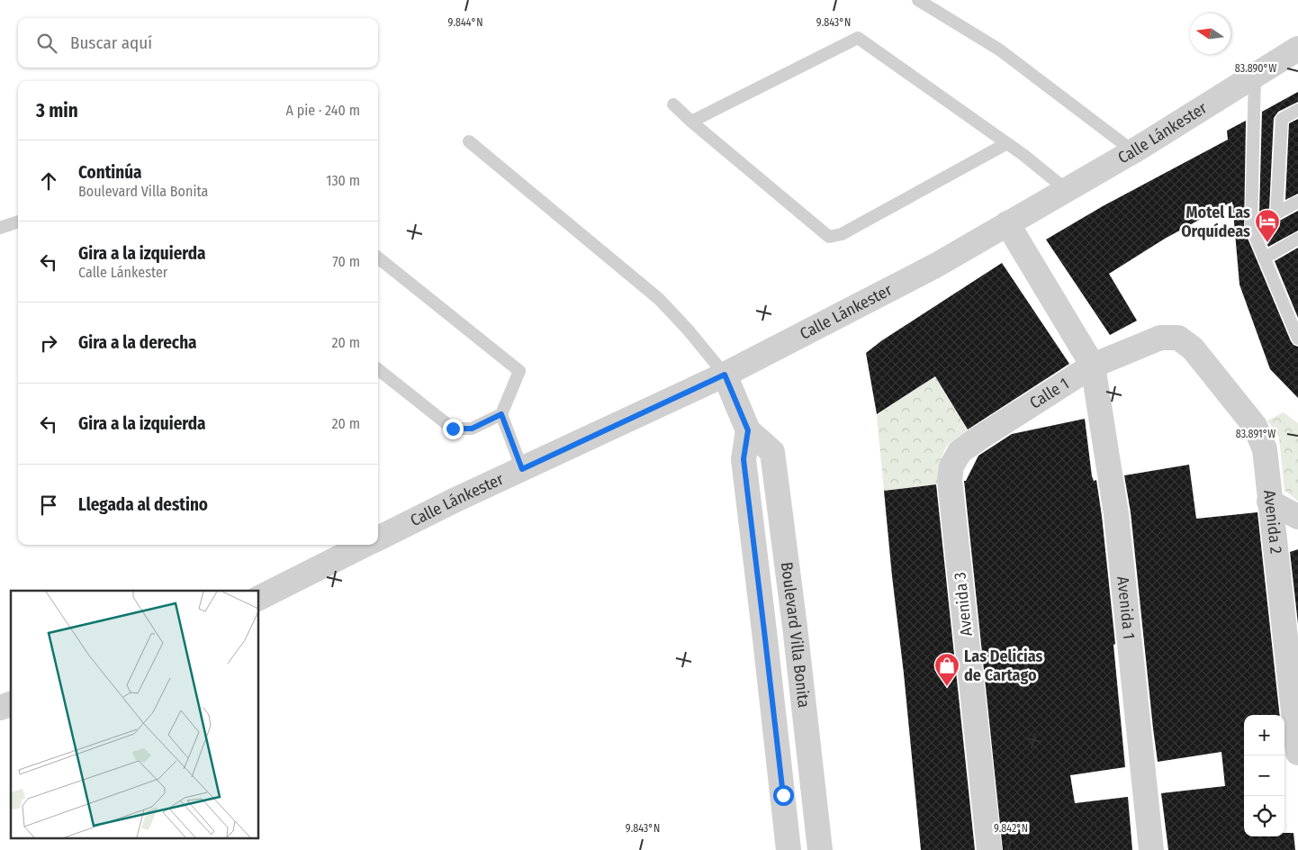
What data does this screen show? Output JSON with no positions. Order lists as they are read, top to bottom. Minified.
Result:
{"streets":{"street":["Calle Lánkester","Calle 1","Avenida 2","Avenida 3","Avenida 1","Boulevard Villa Bonita"]},"crossings":[["Calle Lánkester","Boulevard Villa Bonita"],["Calle 1","Avenida 2"],["Calle 1","Avenida 3"],["Calle 1","Avenida 1"]],"places":{"hotel":["Motel Las Orquídeas"],"shop":["Las Delicias de Cartago"]},"north":"left","page":{"search":"Buscar aquí","heading":["3 min","A pie · 240 m"],"list":[["Continúa","Boulevard Villa Bonita","130 m"],["Gira a la izquierda","Calle Lánkester","70 m"],["Gira a la derecha","20 m"],["Gira a la izquierda","20 m"],"Llegada al destino"],"map_buttons":["+","−"]},"coordinates":["9.844°N","9.843°N","83.890°W","83.891°W","9.842°N"]}
